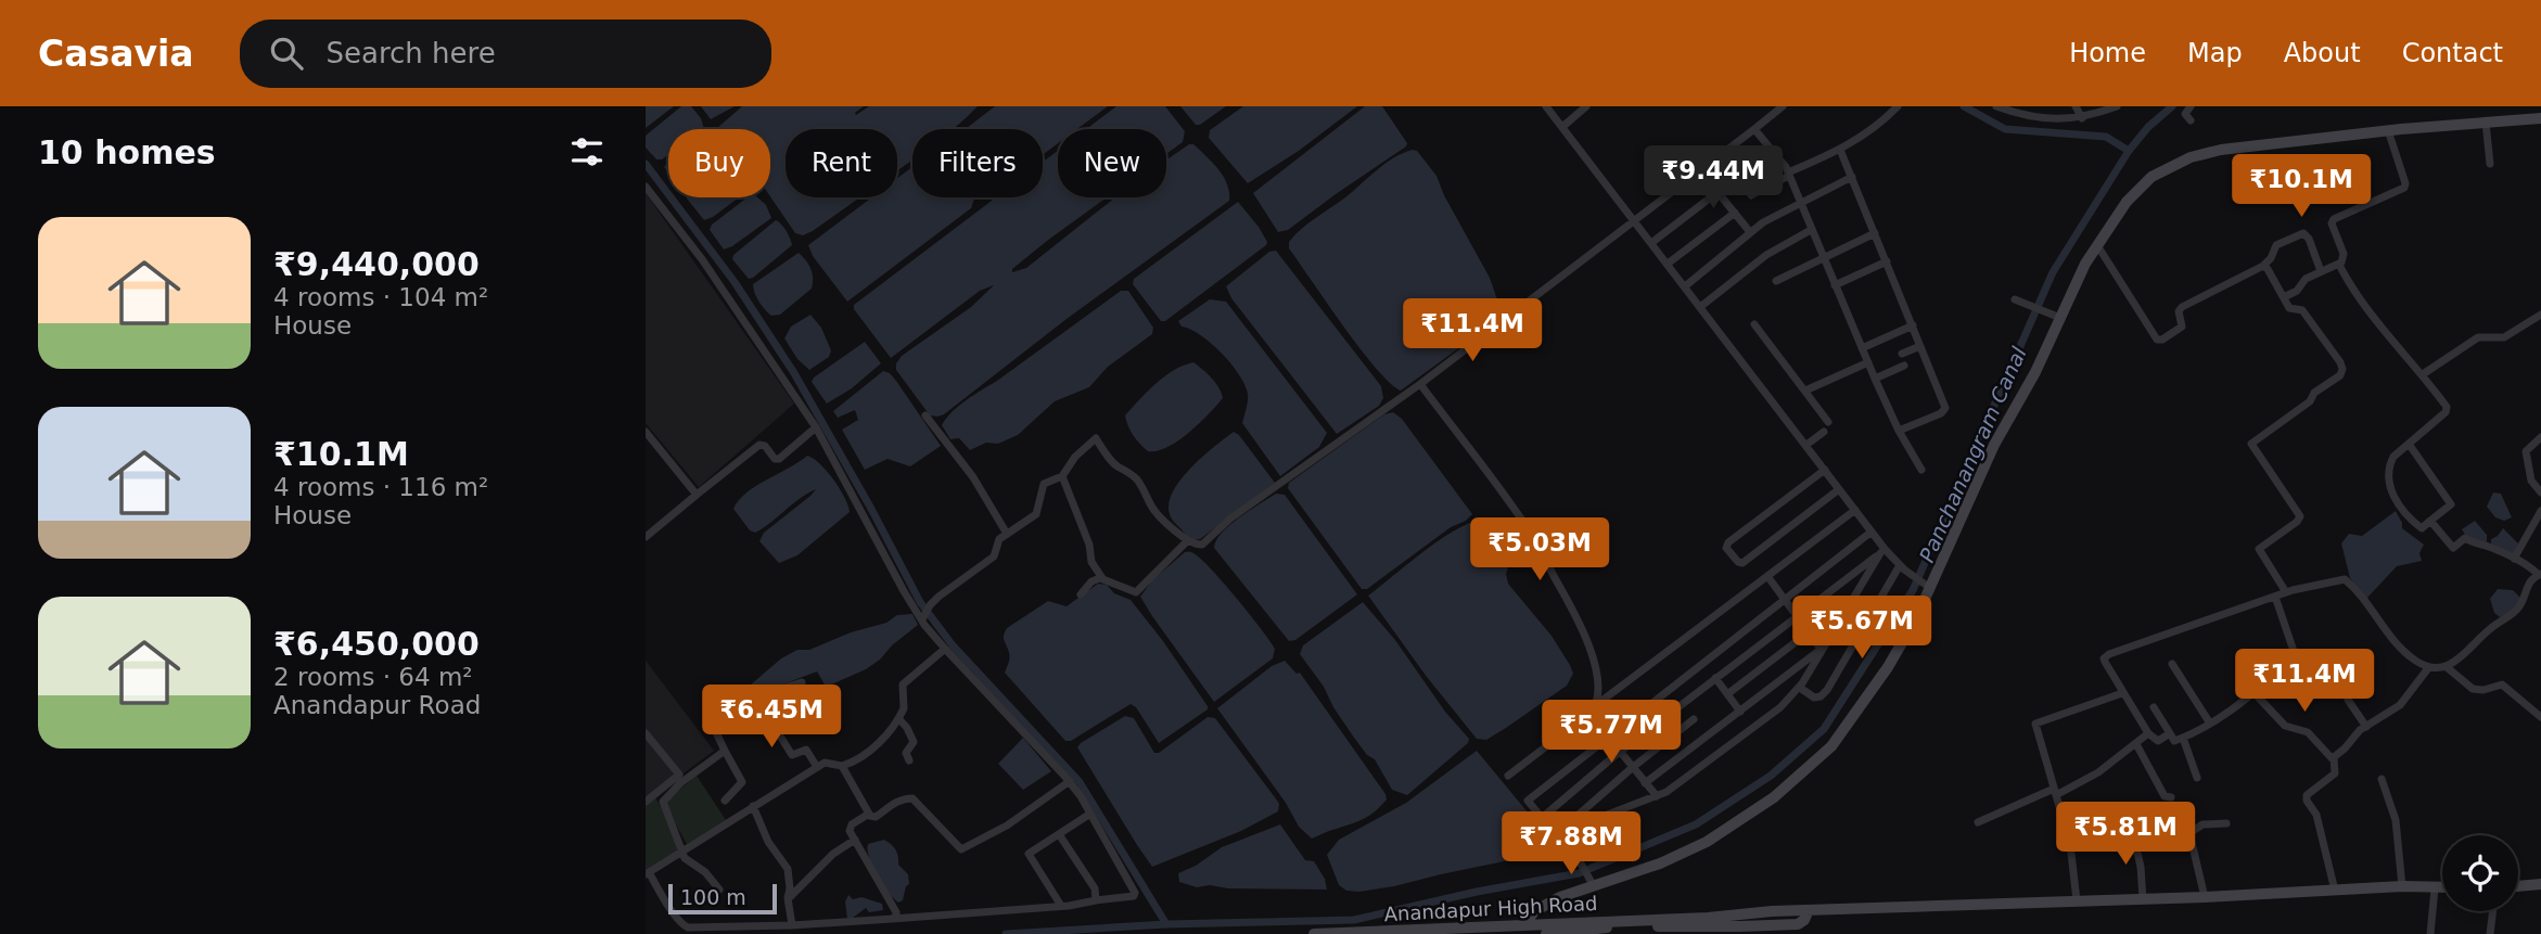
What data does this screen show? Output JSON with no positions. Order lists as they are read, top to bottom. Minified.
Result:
{"streets":{"main road":["Anandapur High Road"]},"water":["Panchanangram Canal"],"scale_bar":"100 m","page":{"header":"Casavia","search":"Search here","nav":["Home","Map","About","Contact"],"heading":"10 homes","chip":["Buy","Rent","Filters","New"],"price":["₹9.44M","₹10.1M","₹11.4M","₹5.03M","₹5.67M","₹11.4M","₹6.45M","₹5.77M","₹5.81M","₹7.88M"],"list":[{"name":"₹9,440,000","note":"4 rooms · 104 m² · House"},{"name":"₹10.1M","note":"4 rooms · 116 m² · House"},{"name":"₹6,450,000","note":"2 rooms · 64 m² · Anandapur Road"}],"scale":"100 m"}}
